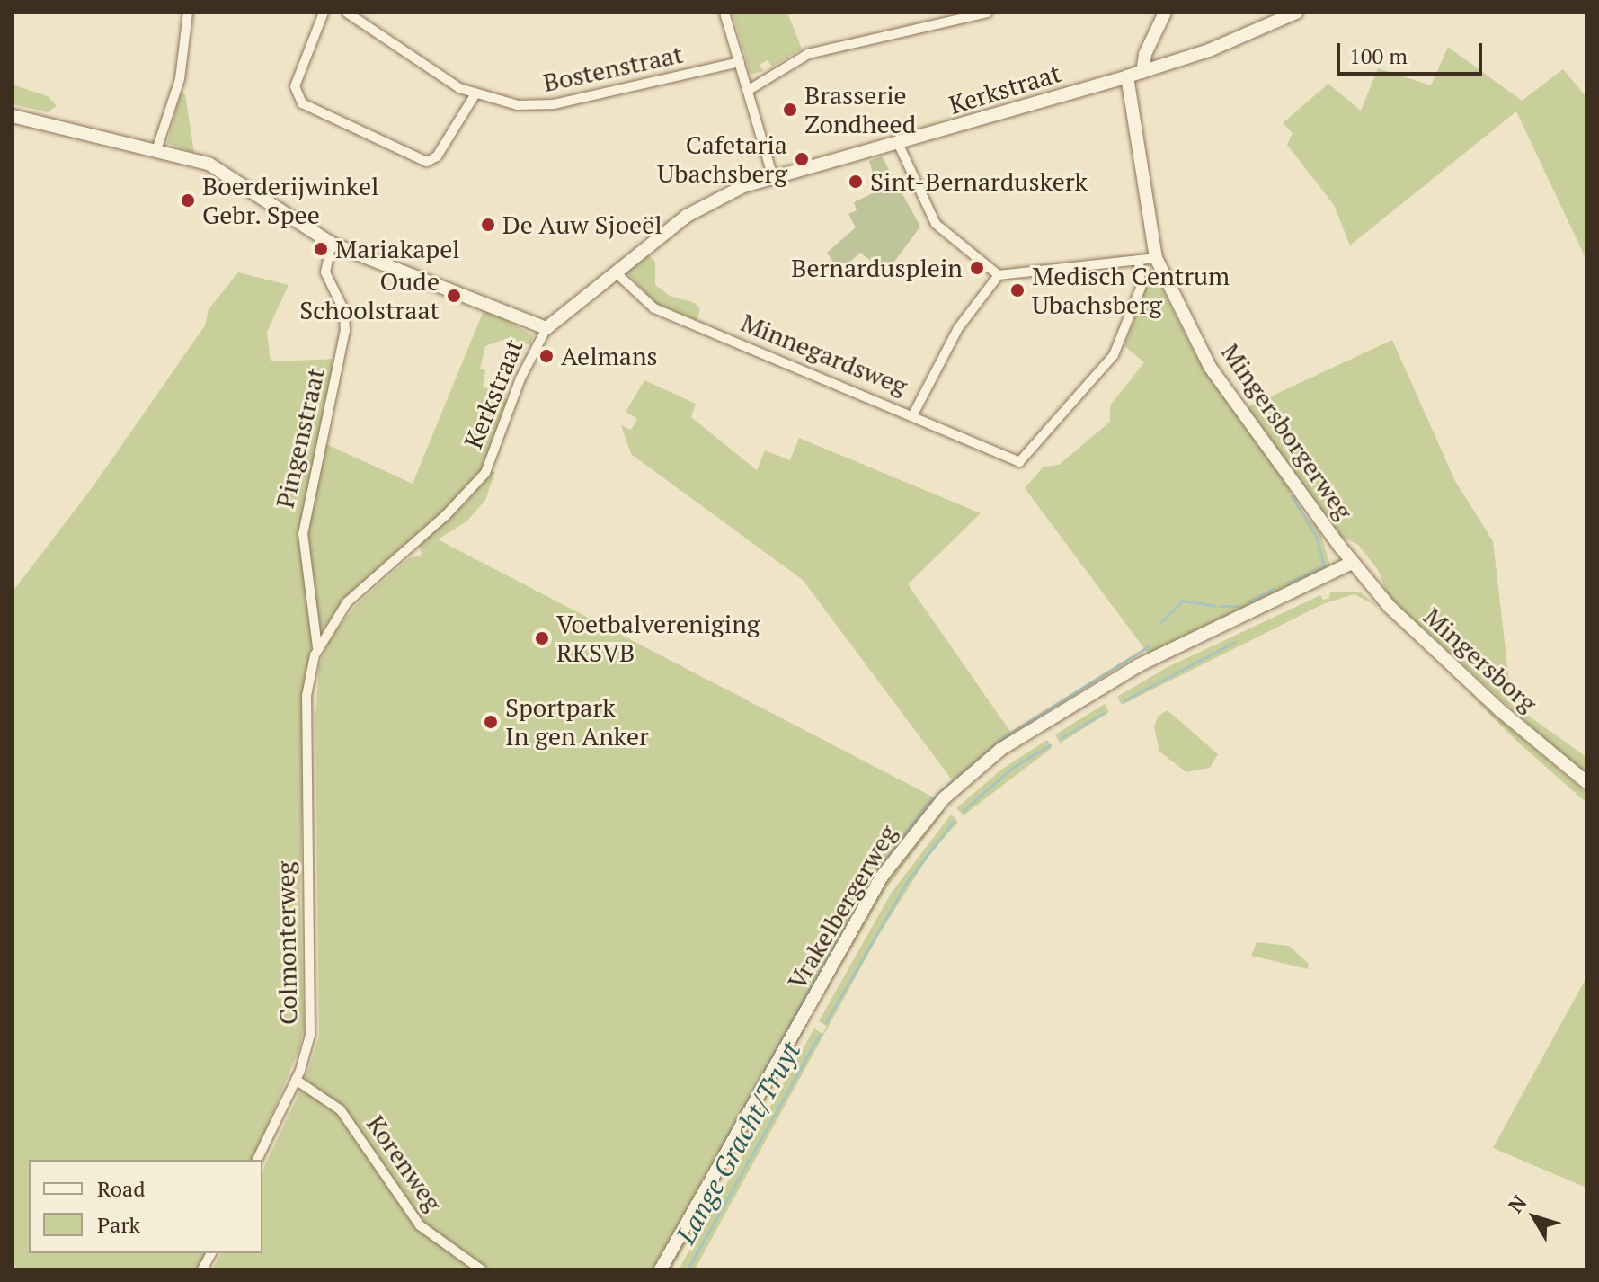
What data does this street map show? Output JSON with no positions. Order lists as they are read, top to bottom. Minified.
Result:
{"streets":{"street":["Bostenstraat","Kerkstraat","Minnegardsweg","Mingersborgerweg","Pingenstraat","Mingersborg","Vrakelbergerweg","Colmonterweg","Korenweg"]},"crossings":[["Kerkstraat","Minnegardsweg"],["Kerkstraat","Mingersborgerweg"],["Kerkstraat","Pingenstraat"],["Kerkstraat","Colmonterweg"],["Mingersborgerweg","Mingersborg"],["Mingersborgerweg","Vrakelbergerweg"],["Mingersborg","Vrakelbergerweg"],["Colmonterweg","Korenweg"]],"water":["Lange Gracht/Truyt"],"places":["Brasserie Zondheed","Cafetaria Ubachsberg","Sint-Bernarduskerk","Boerderijwinkel Gebr. Spee","De Auw Sjoeël","Mariakapel","Bernardusplein","Medisch Centrum Ubachsberg","Oude Schoolstraat","Aelmans","Voetbalvereniging RKSVB","Sportpark In gen Anker"],"legend":["Road","Park"],"scale_bar":"100 m","north":"top left"}
